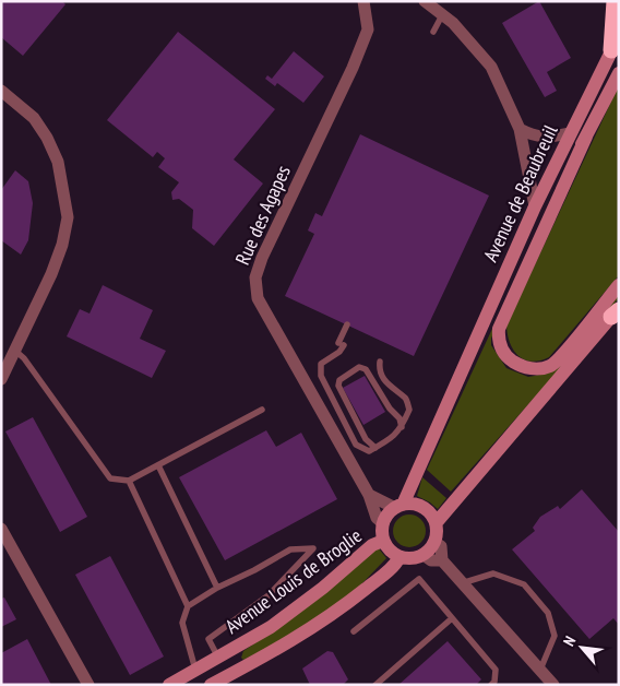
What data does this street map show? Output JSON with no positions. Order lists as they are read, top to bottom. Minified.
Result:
{"streets":{"main road":["Avenue de Beaubreuil","Avenue Louis de Broglie"],"street":["Rue des Agapes"]},"crossings":[["Avenue de Beaubreuil","Rue des Agapes"],["Avenue de Beaubreuil","Avenue Louis de Broglie"],["Rue des Agapes","Avenue Louis de Broglie"]],"north":"top left"}
